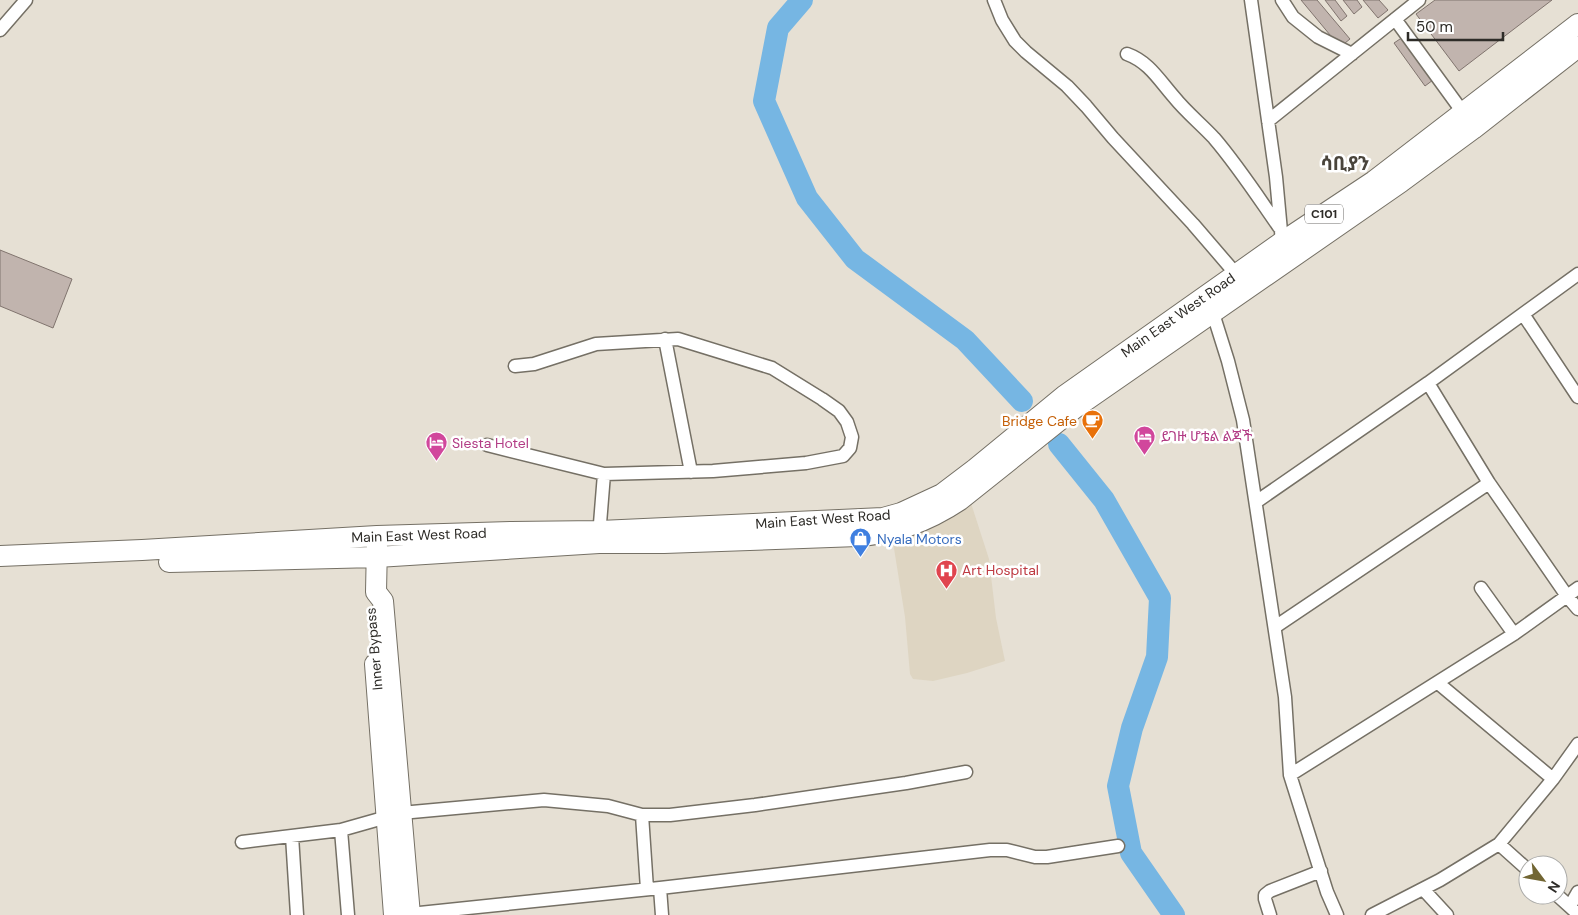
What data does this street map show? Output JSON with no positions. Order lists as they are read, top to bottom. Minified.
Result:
{"streets":{"main road":["C101","Main East West Road","Inner Bypass"]},"crossings":[["Main East West Road","Inner Bypass"]],"districts":["ሳቢያን"],"places":{"cafe":["Bridge Cafe"],"hotel":["ይገዙ ሆቴል ልጆች","Siesta Hotel"],"shop":["Nyala Motors"],"hospital":["Art Hospital"]},"scale_bar":"50 m","north":"bottom right"}
